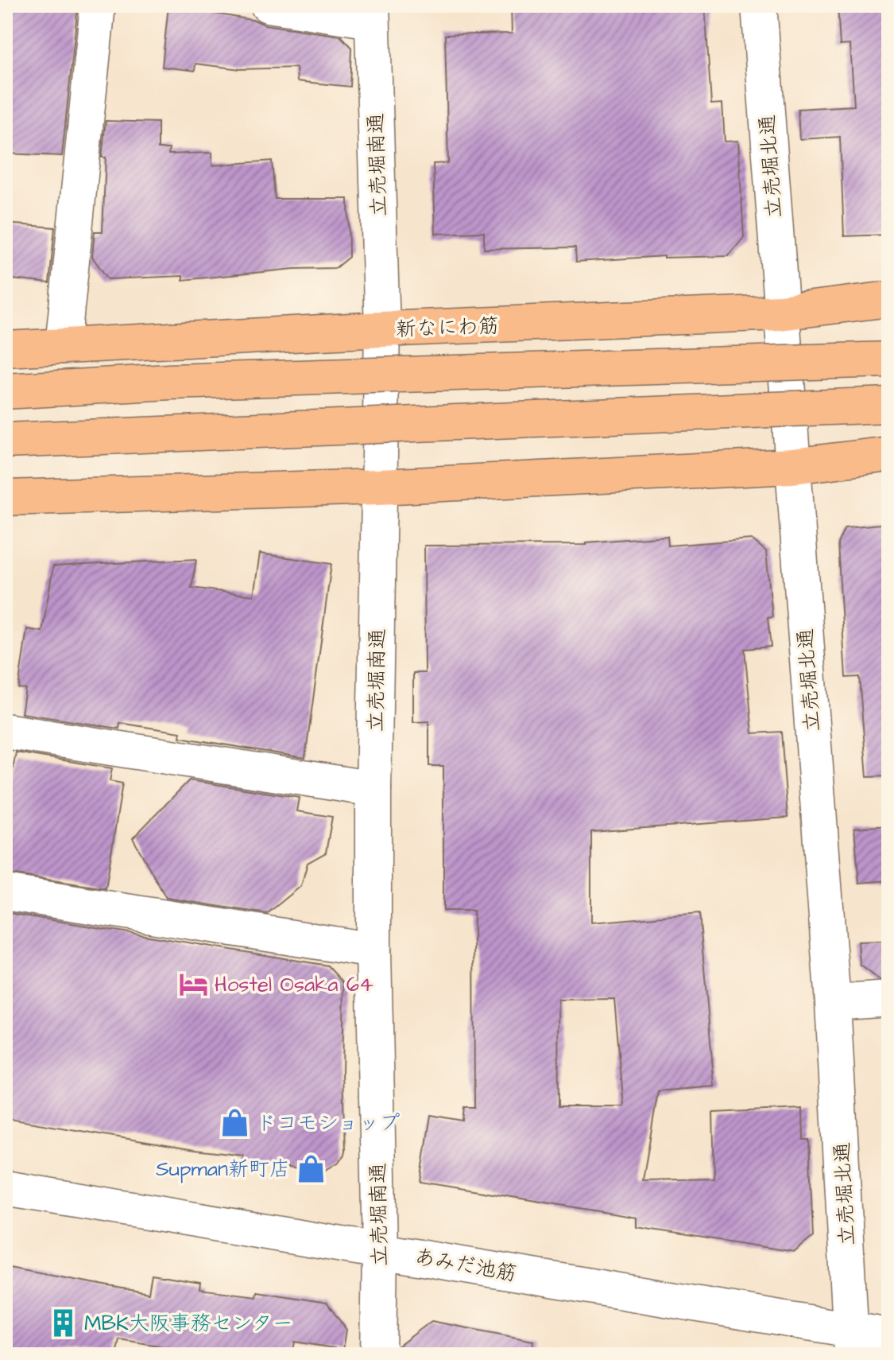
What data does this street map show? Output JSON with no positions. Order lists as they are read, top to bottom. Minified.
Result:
{"streets":{"main road":["新なにわ筋"],"street":["立売堀南通","立売堀北通","あみだ池筋"]},"crossings":[["立売堀南通","新なにわ筋"],["立売堀南通","あみだ池筋"],["立売堀北通","新なにわ筋"],["立売堀北通","あみだ池筋"]],"places":{"hotel":["Hostel Osaka 64"],"shop":["ドコモショップ","Supman新町店"],"building":["MBK大阪事務センター"]}}
